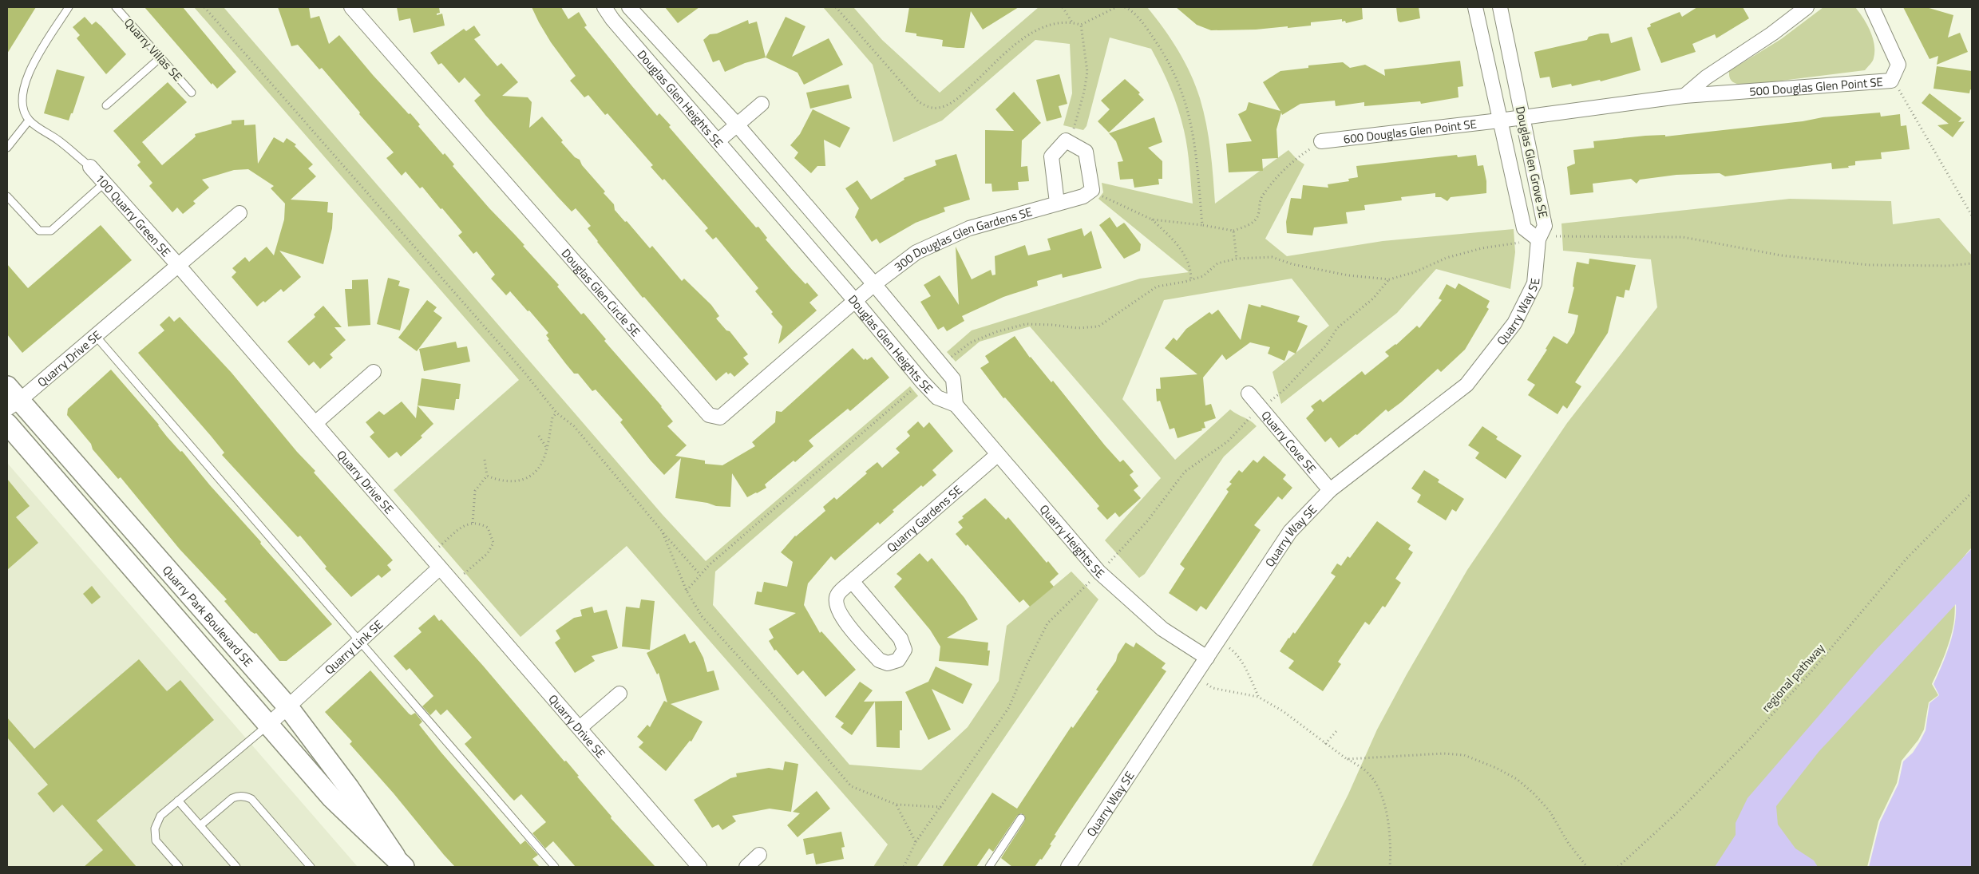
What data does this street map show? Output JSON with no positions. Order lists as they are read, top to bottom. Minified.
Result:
{"streets":{"street":["500 Douglas Glen Point SE","Douglas Glen Heights SE","600 Douglas Glen Point SE","Douglas Glen Grove SE","100 Quarry Green SE","300 Douglas Glen Gardens SE","Douglas Glen Circle SE","Quarry Way SE","Quarry Drive SE","Quarry Cove SE","Quarry Gardens SE","Quarry Heights SE","Quarry Park Boulevard SE","Quarry Link SE"],"lane":["Quarry Villas SE"],"path":["regional pathway"]},"crossings":[["500 Douglas Glen Point SE","600 Douglas Glen Point SE"],["500 Douglas Glen Point SE","Douglas Glen Grove SE"],["Douglas Glen Heights SE","300 Douglas Glen Gardens SE"],["Douglas Glen Heights SE","Douglas Glen Circle SE"],["Douglas Glen Heights SE","Quarry Heights SE"],["600 Douglas Glen Point SE","Douglas Glen Grove SE"],["Douglas Glen Grove SE","Quarry Way SE"],["100 Quarry Green SE","Quarry Drive SE"],["300 Douglas Glen Gardens SE","Douglas Glen Circle SE"],["Quarry Way SE","Quarry Cove SE"],["Quarry Way SE","Quarry Heights SE"],["Quarry Drive SE","Quarry Park Boulevard SE"],["Quarry Drive SE","Quarry Link SE"],["Quarry Gardens SE","Quarry Heights SE"],["Quarry Park Boulevard SE","Quarry Link SE"]]}
